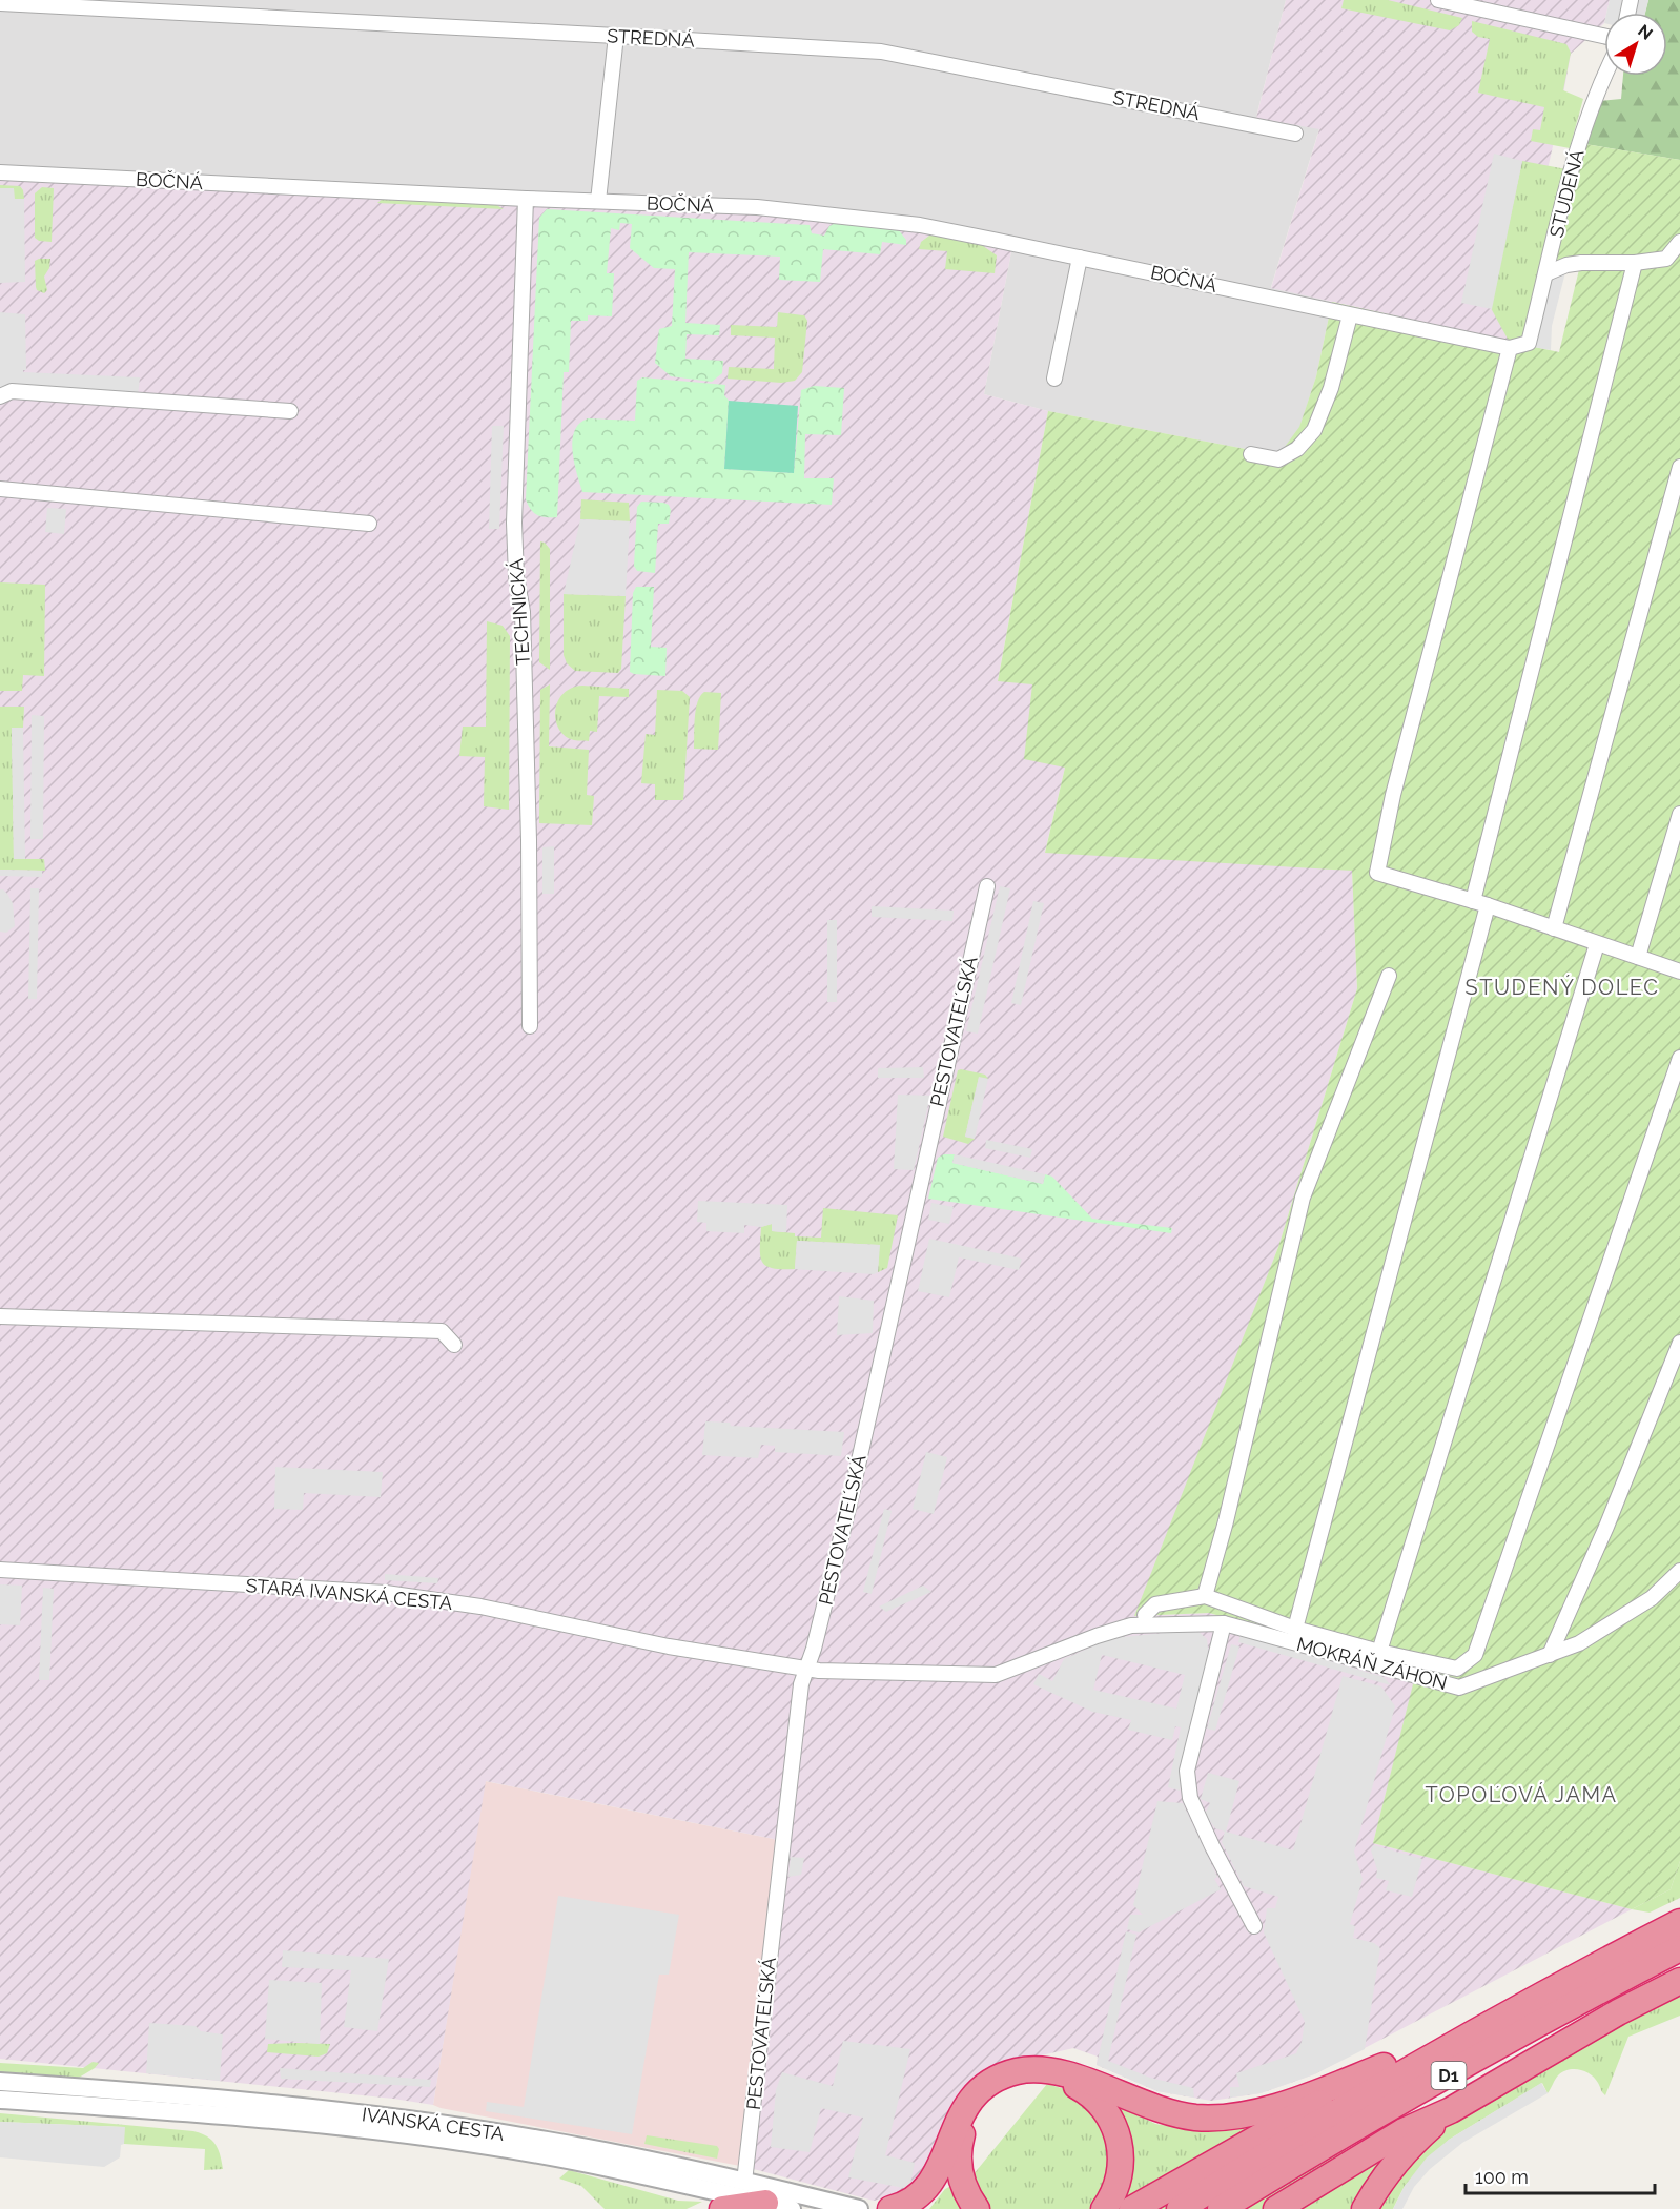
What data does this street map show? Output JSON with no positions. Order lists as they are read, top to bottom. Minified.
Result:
{"streets":{"highway":["D1"],"street":["STREDNÁ","BOČNÁ","STUDENÁ","TECHNICKÁ","PESTOVATEĽSKÁ","STARÁ IVANSKÁ CESTA","MOKRÁŇ ZÁHON","IVANSKÁ CESTA"]},"crossings":[["BOČNÁ","STUDENÁ"],["BOČNÁ","TECHNICKÁ"],["PESTOVATEĽSKÁ","STARÁ IVANSKÁ CESTA"],["PESTOVATEĽSKÁ","MOKRÁŇ ZÁHON"],["PESTOVATEĽSKÁ","IVANSKÁ CESTA"],["STARÁ IVANSKÁ CESTA","MOKRÁŇ ZÁHON"]],"districts":["STUDENÝ DOLEC","TOPOĽOVÁ JAMA"],"scale_bar":"100 m","north":"top right"}
